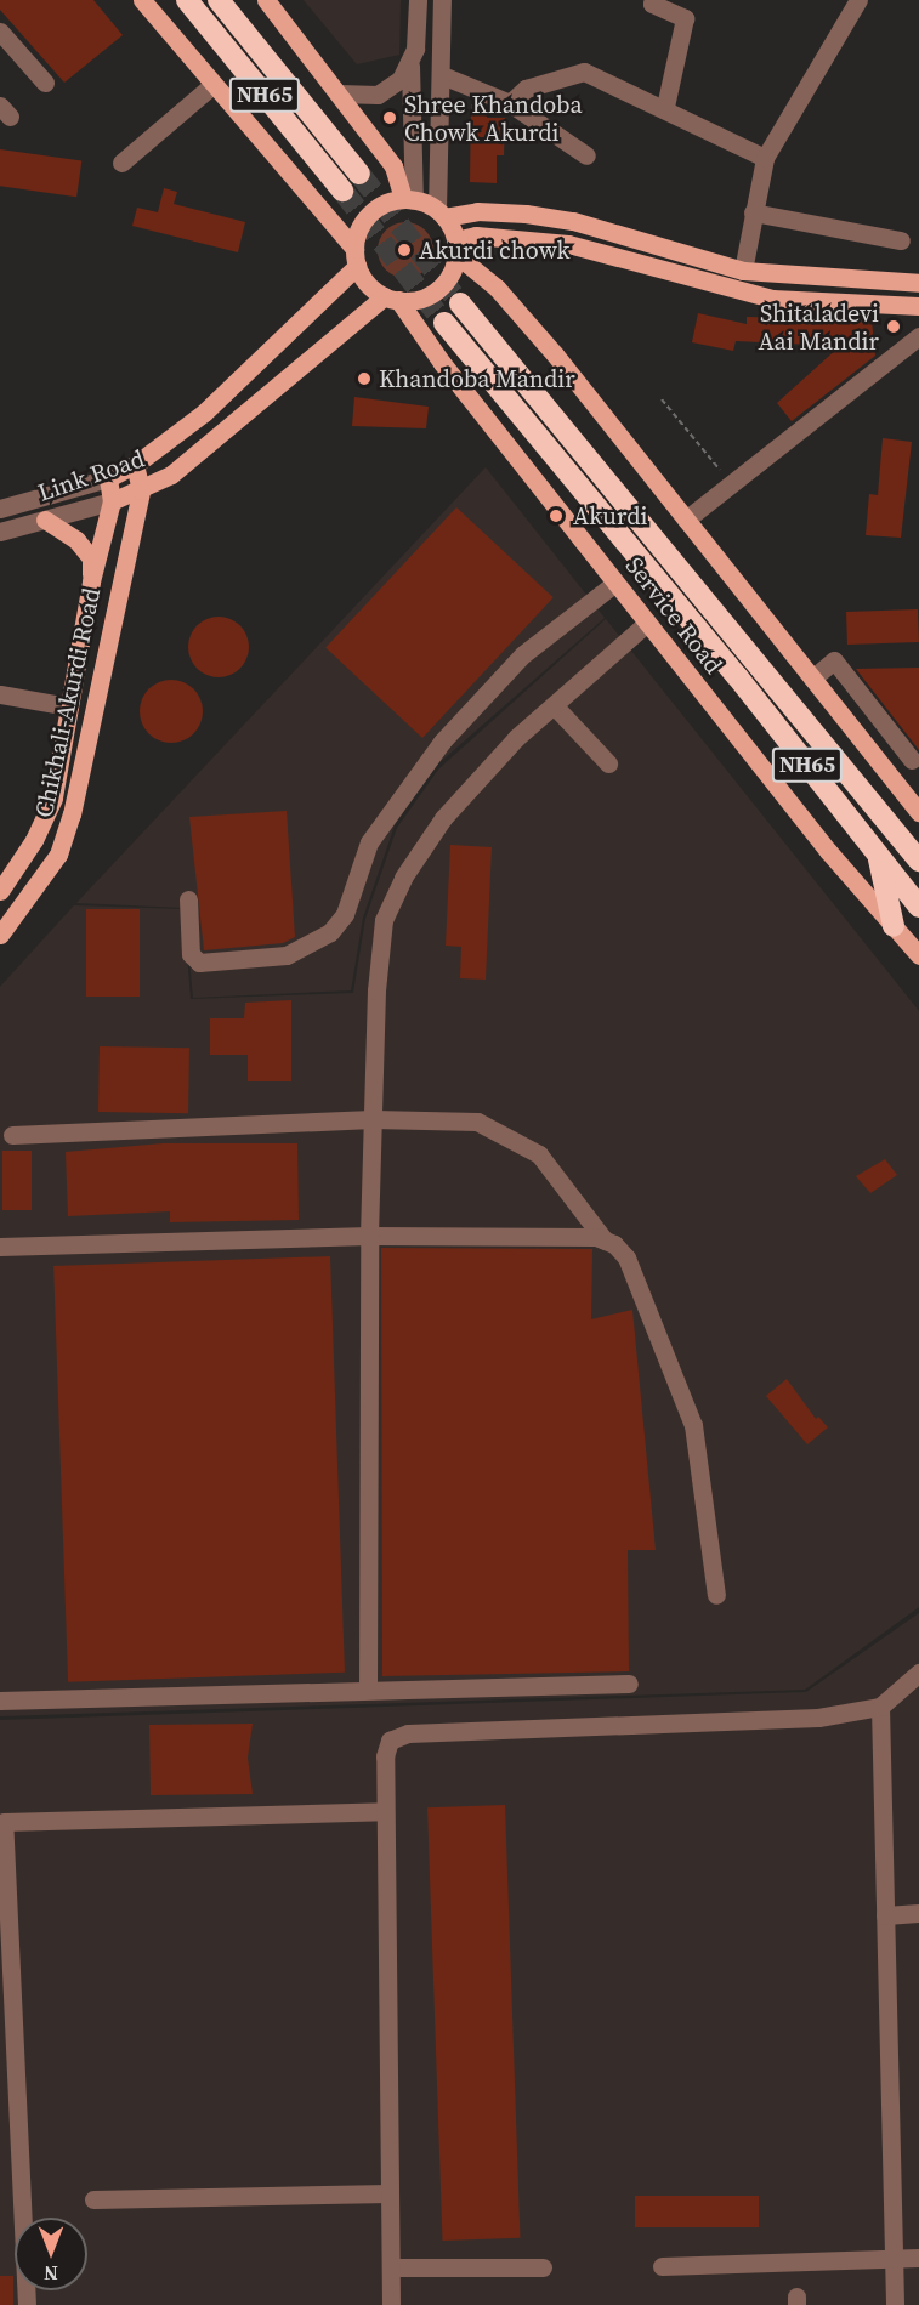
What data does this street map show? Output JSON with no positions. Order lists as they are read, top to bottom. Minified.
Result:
{"streets":{"highway":["NH65"],"main road":["Link Road","Service Road","Chikhali-Akurdi Road"]},"crossings":[["Link Road","Service Road"],["Link Road","Chikhali-Akurdi Road"]],"places":["Shree Khandoba Chowk Akurdi","Akurdi chowk","Shitaladevi Aai Mandir","Khandoba Mandir","Akurdi"],"north":"bottom"}
